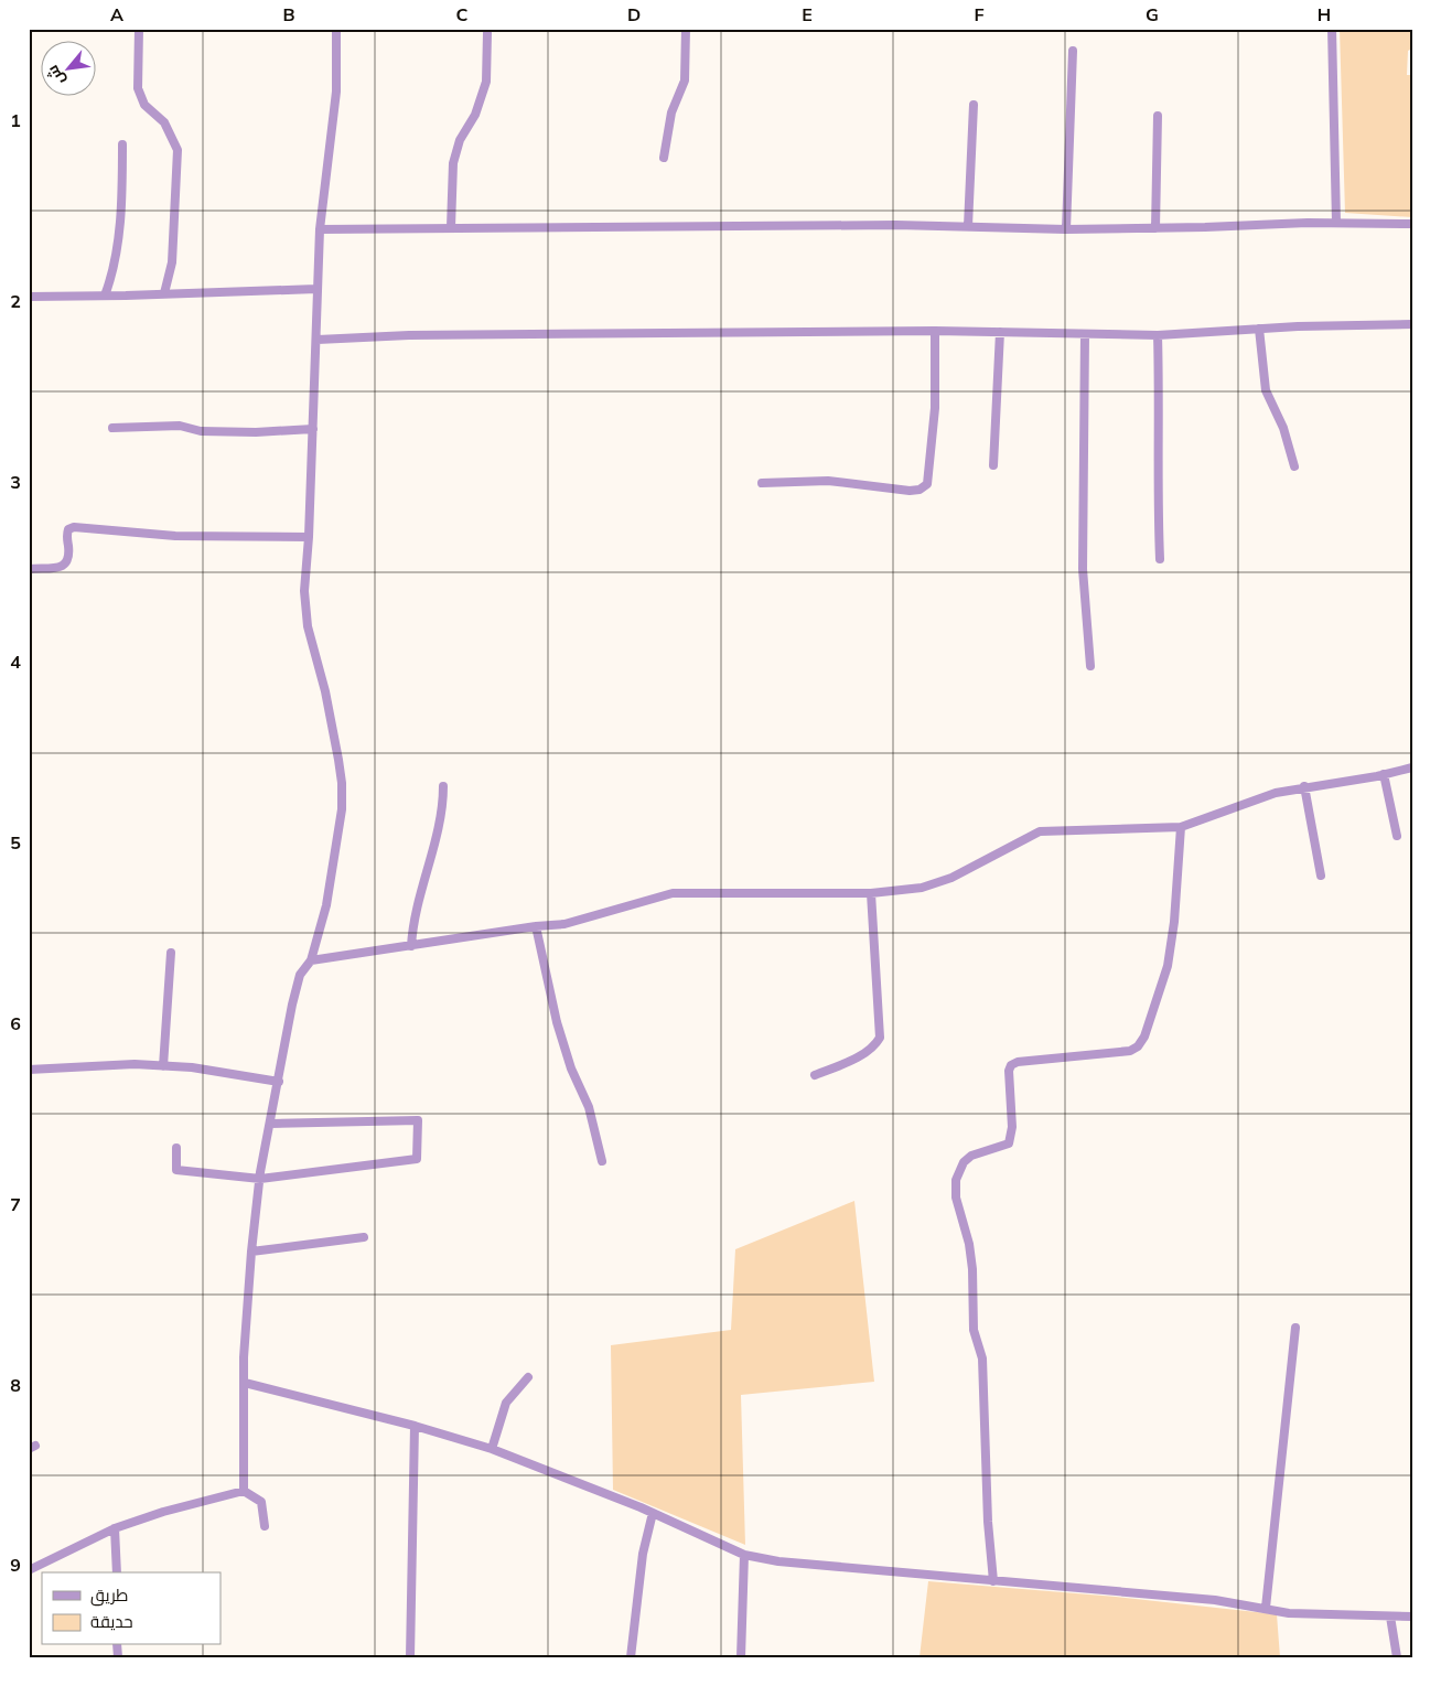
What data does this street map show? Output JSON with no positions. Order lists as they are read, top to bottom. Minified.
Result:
{"legend":["طريق","حديقة"],"north":"bottom left","grid":{"columns":["A","B","C","D","E","F","G","H"],"rows":["1","2","3","4","5","6","7","8","9"]}}
